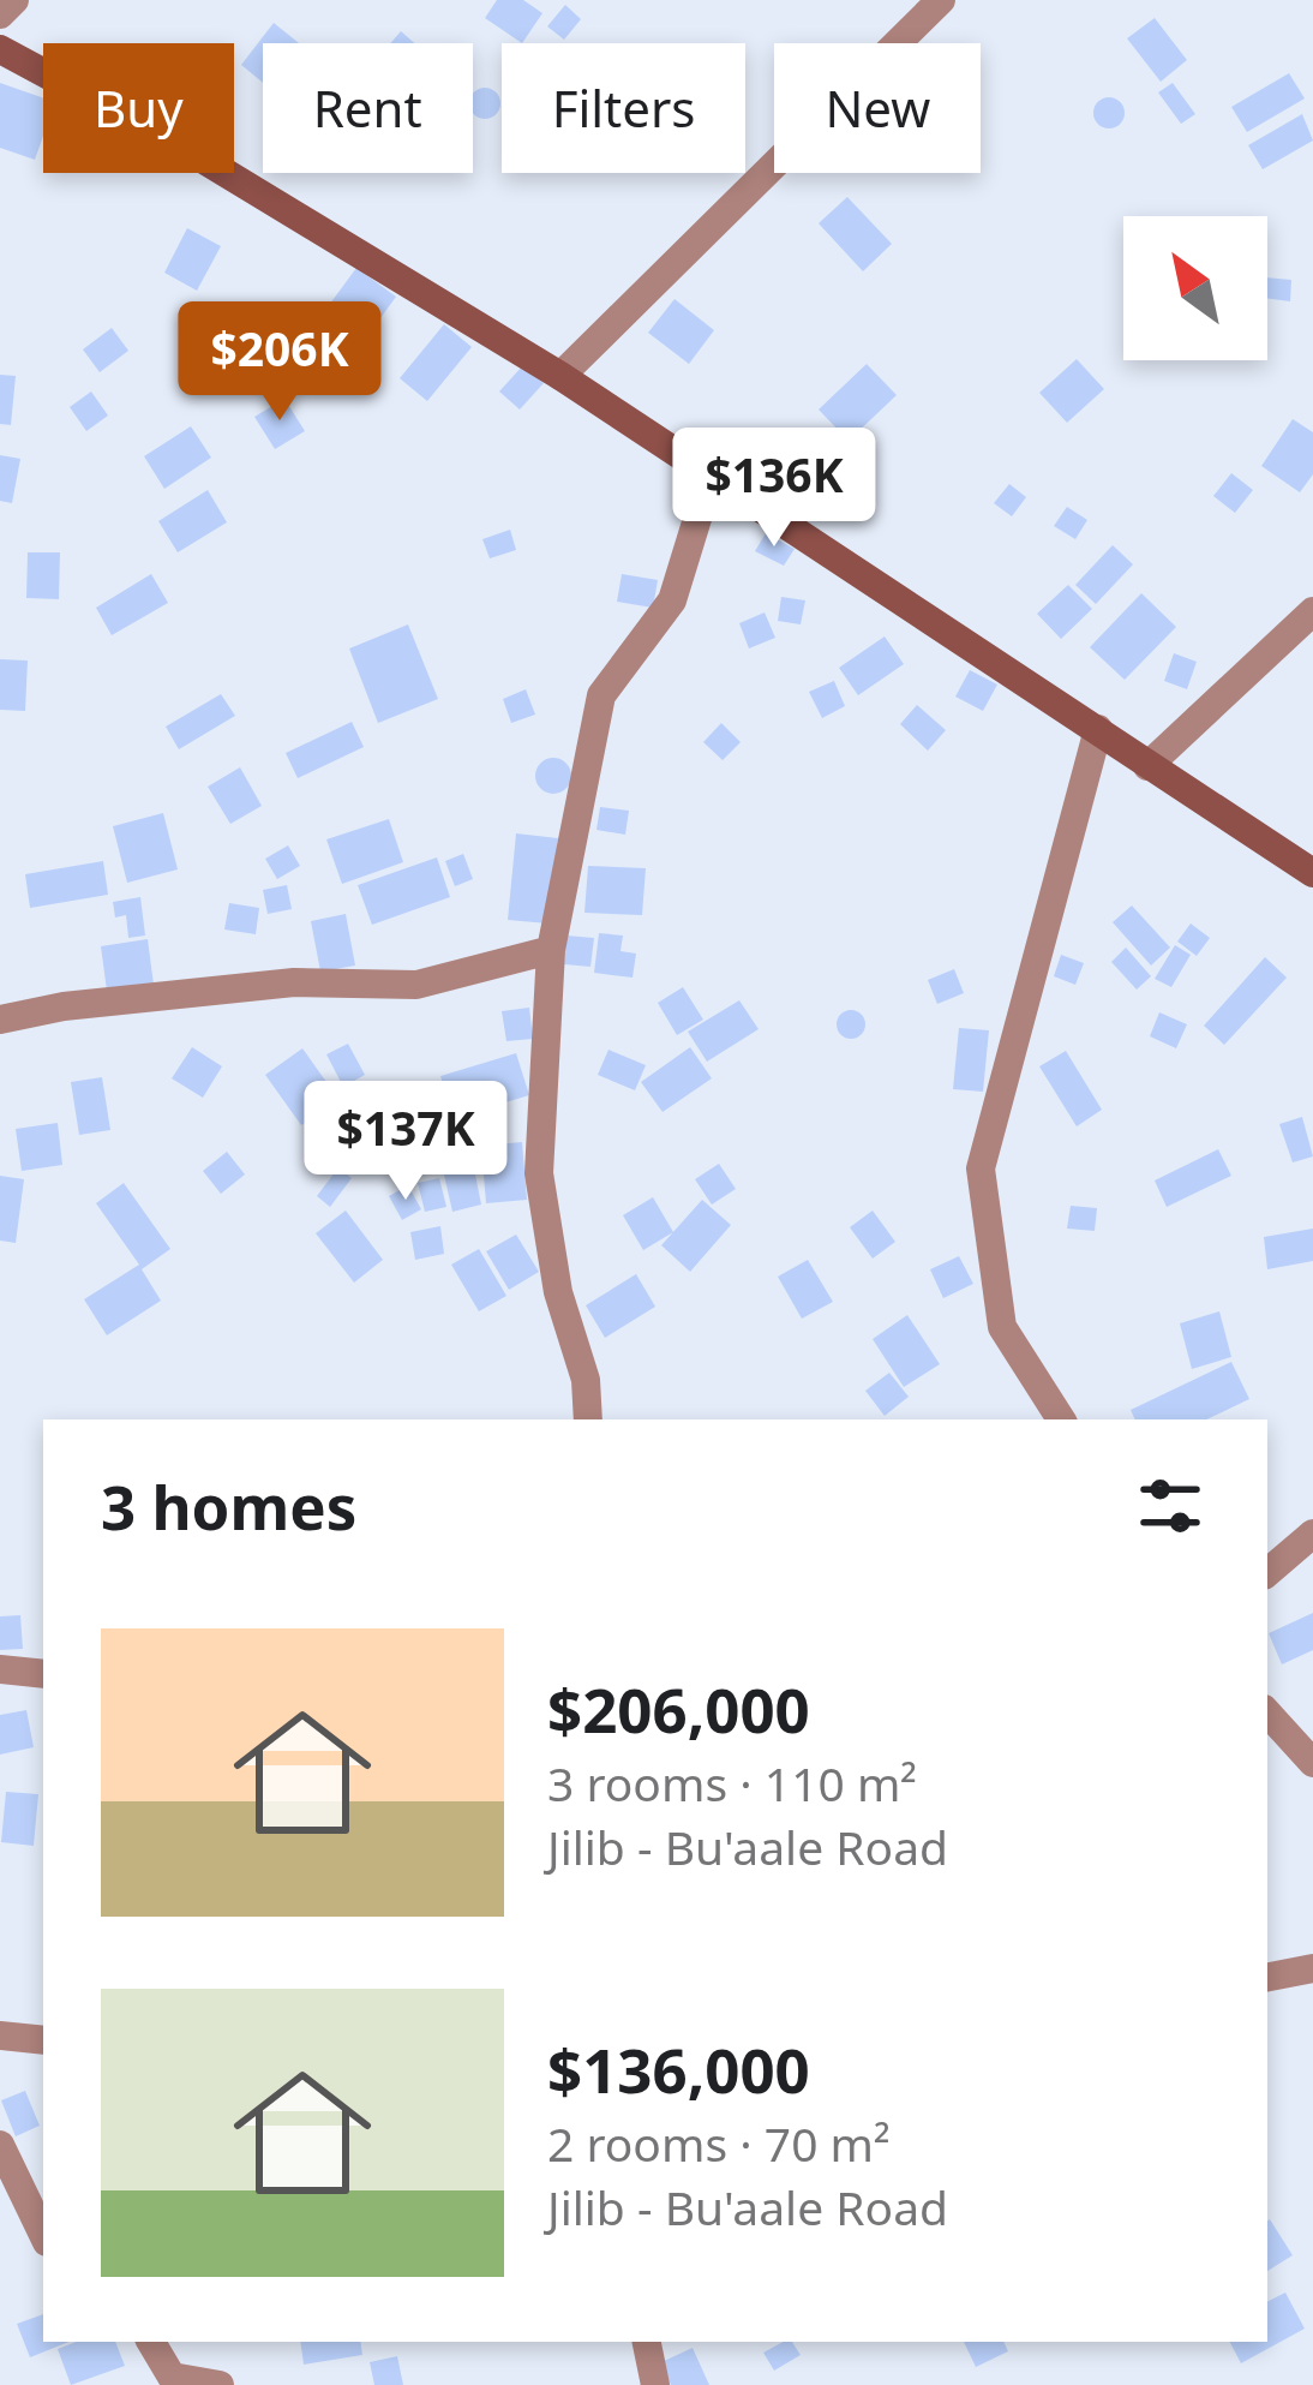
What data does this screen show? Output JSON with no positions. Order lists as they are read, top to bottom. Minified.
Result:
{"north":"top left","page":{"chip":["Buy","Rent","Filters","New"],"price":["$206K","$136K","$137K"],"heading":"3 homes","list":[{"name":"$206,000","note":"3 rooms · 110 m² · Jilib - Bu'aale Road"},{"name":"$136,000","note":"2 rooms · 70 m² · Jilib - Bu'aale Road"}]}}
